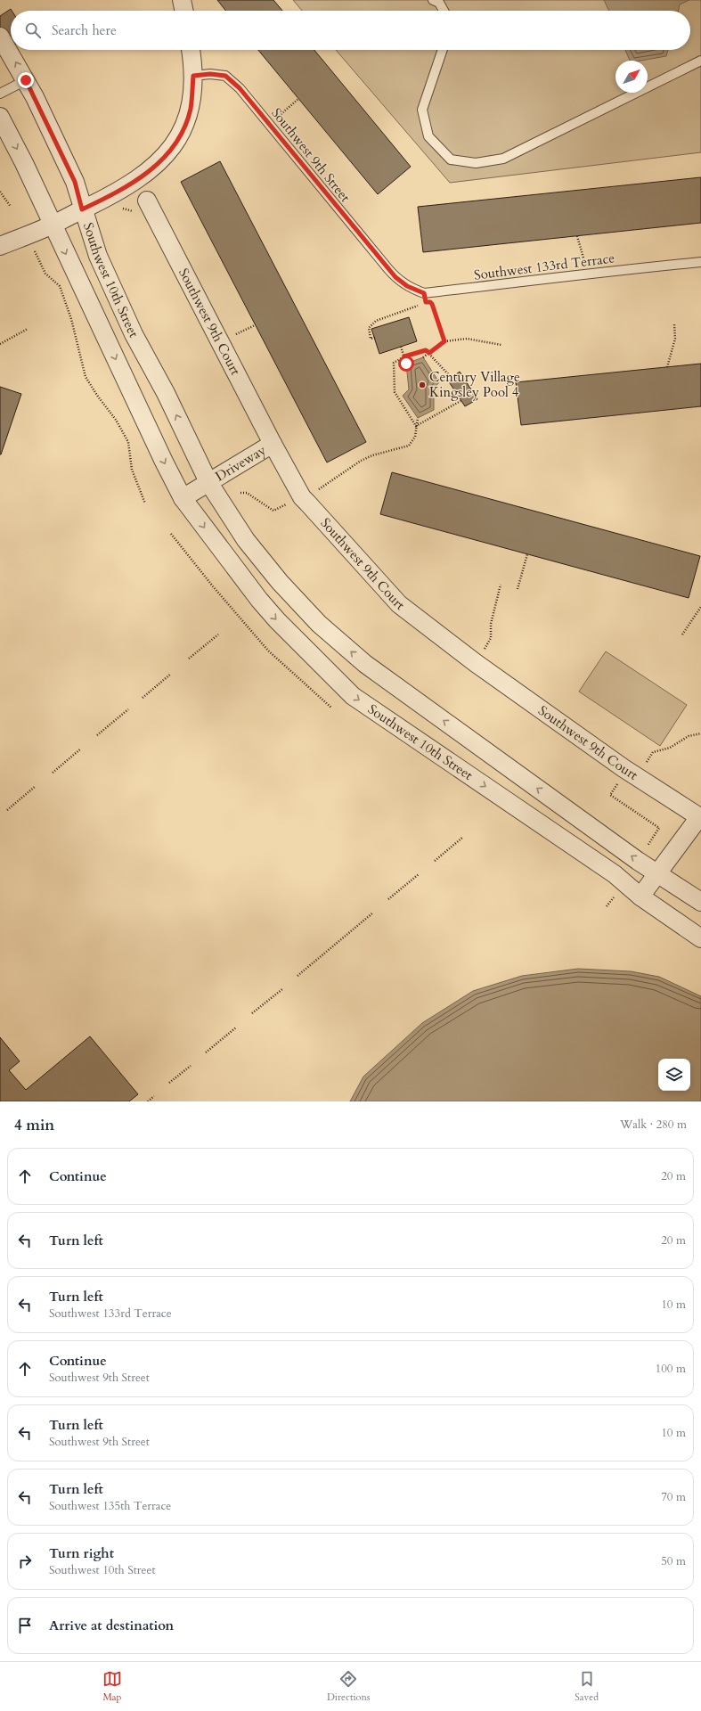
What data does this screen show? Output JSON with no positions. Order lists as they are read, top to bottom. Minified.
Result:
{"streets":{"street":["Southwest 10th Street","Southwest 9th Court","Driveway"],"lane":["Southwest 9th Street","Southwest 133rd Terrace"]},"crossings":[["Southwest 9th Street","Southwest 133rd Terrace"],["Southwest 10th Street","Driveway"],["Southwest 9th Court","Driveway"]],"places":["Century Village Kingsley Pool 4"],"north":"top right","page":{"search":"Search here","heading":["4 min","Walk · 280 m"],"list":[["Continue","20 m"],["Turn left","20 m"],["Turn left","Southwest 133rd Terrace","10 m"],["Continue","Southwest 9th Street","100 m"],["Turn left","Southwest 9th Street","10 m"],["Turn left","Southwest 135th Terrace","70 m"],["Turn right","Southwest 10th Street","50 m"],"Arrive at destination"],"nav":["Map","Directions","Saved"]}}
